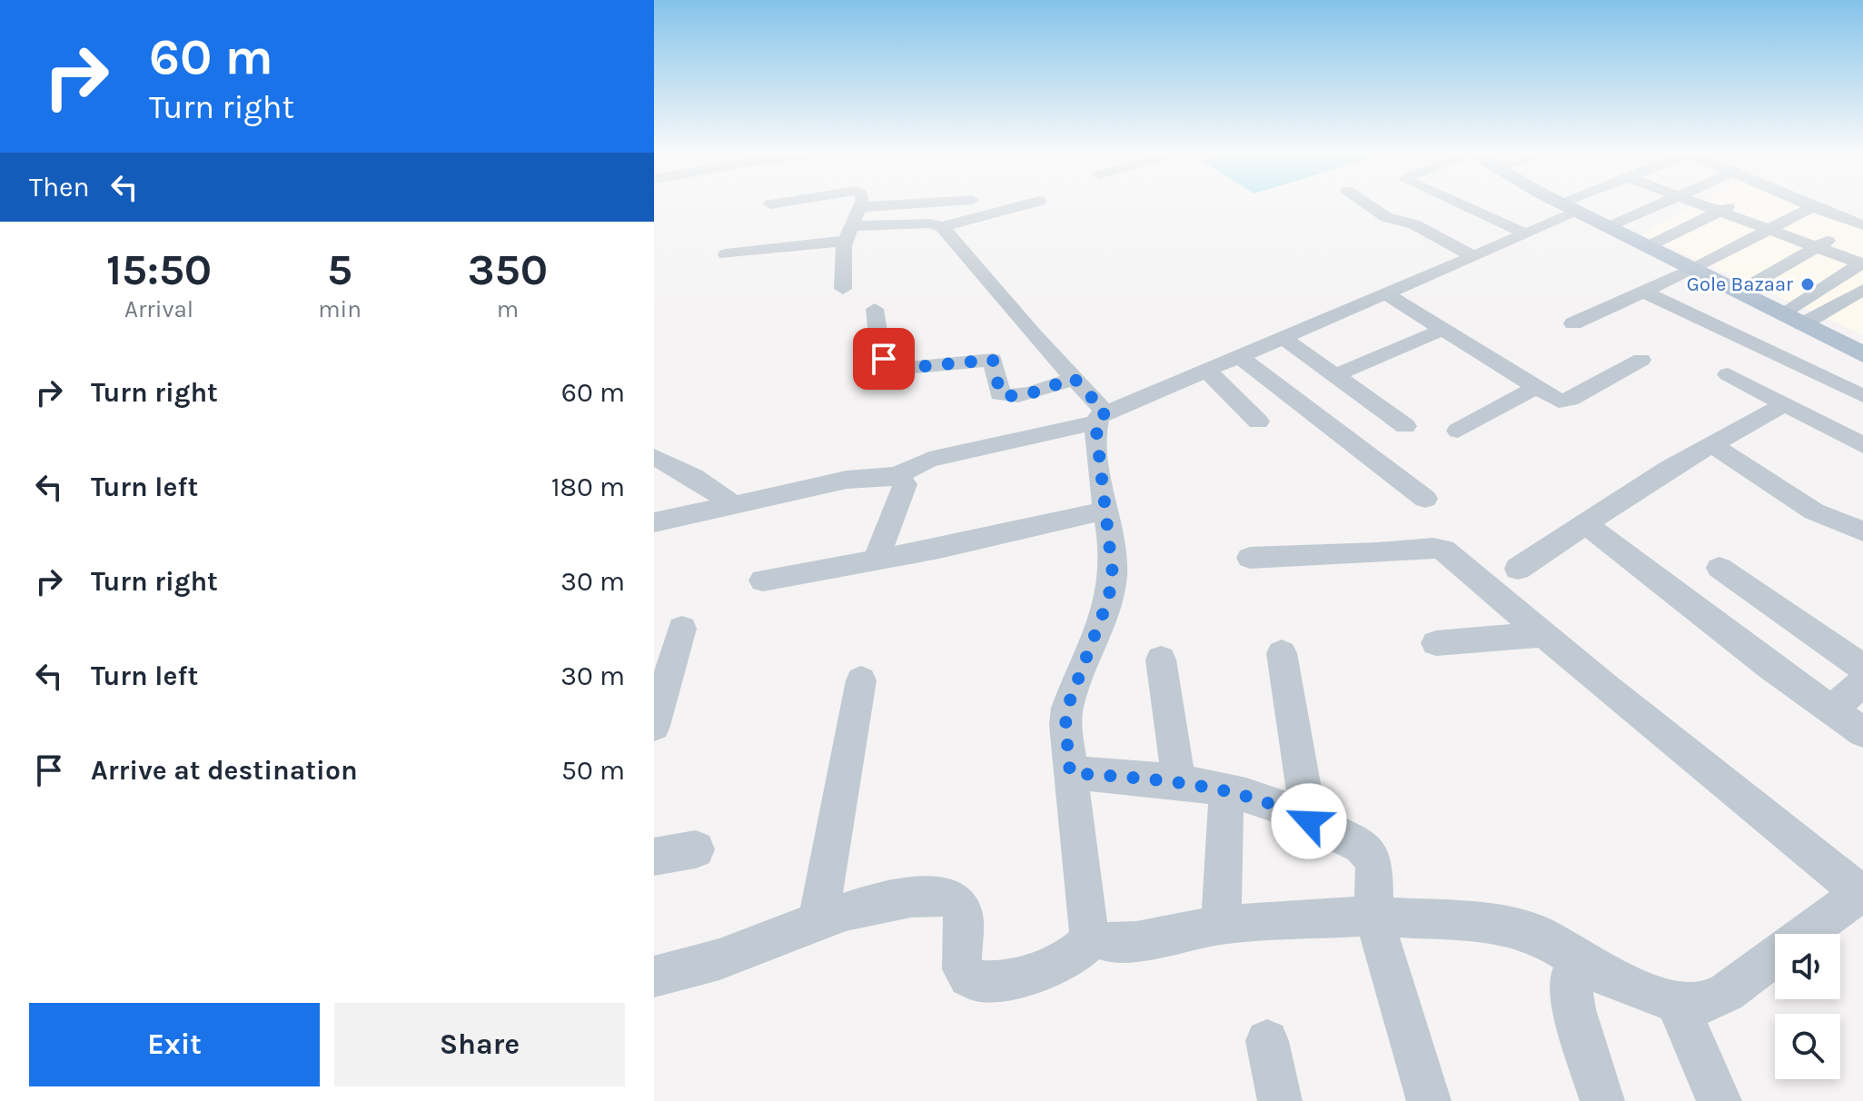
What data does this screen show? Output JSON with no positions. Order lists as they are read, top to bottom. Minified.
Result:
{"places":["Gole Bazaar"],"page":{"turn":["60 m","Turn right"],"then":"Then","eta":["15:50","Arrival","5","min","350","m"],"list":[{"name":"Turn right","value":"60 m"},{"name":"Turn left","value":"180 m"},{"name":"Turn right","value":"30 m"},{"name":"Turn left","value":"30 m"},{"name":"Arrive at destination","value":"50 m"}],"buttons":["Exit","Share"]}}
